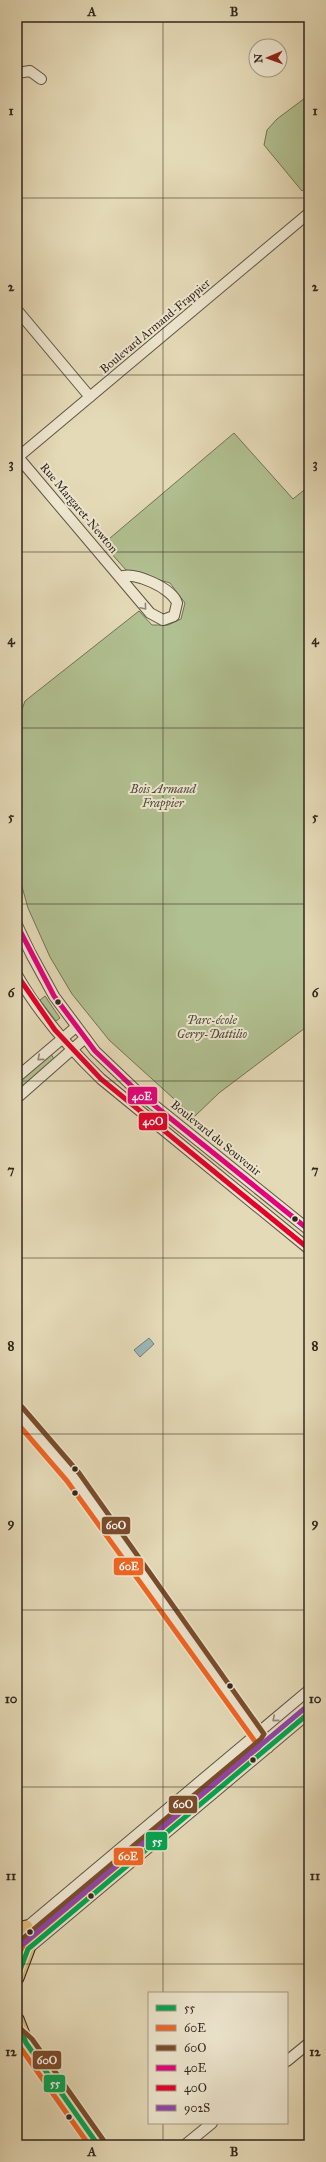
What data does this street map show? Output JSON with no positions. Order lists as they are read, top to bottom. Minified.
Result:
{"streets":{"street":["Boulevard Armand-Frappier","Rue Margaret-Newton","Boulevard du Souvenir"]},"crossings":[["Boulevard Armand-Frappier","Rue Margaret-Newton"]],"parks":["Bois Armand Frappier","Parc-école Gerry-Dattilio"],"lines":["transit line 40E","transit line 40O","transit line 60O","transit line 60E","transit line 902S","transit line 55"],"legend":["55","60E","60O","40E","40O","902S"],"north":"left","grid":{"columns":["A","B"],"rows":["1","2","3","4","5","6","7","8","9","10","11","12"]}}
